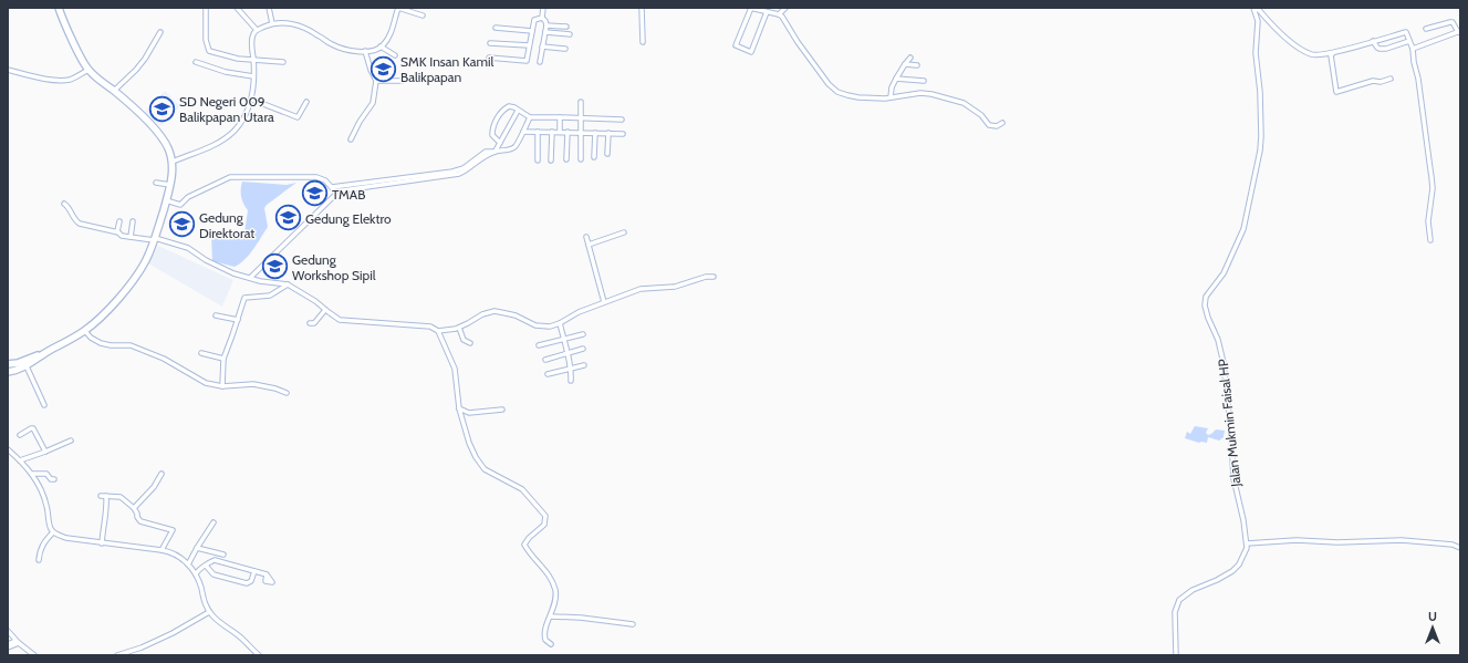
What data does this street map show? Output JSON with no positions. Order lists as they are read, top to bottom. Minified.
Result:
{"streets":{"street":["Jalan Mukmin Faisal HP"]},"places":{"school or university":["SMK Insan Kamil Balikpapan","SD Negeri 009 Balikpapan Utara","TMAB","Gedung Elektro","Gedung Direktorat","Gedung Workshop Sipil"]},"north":"top"}
